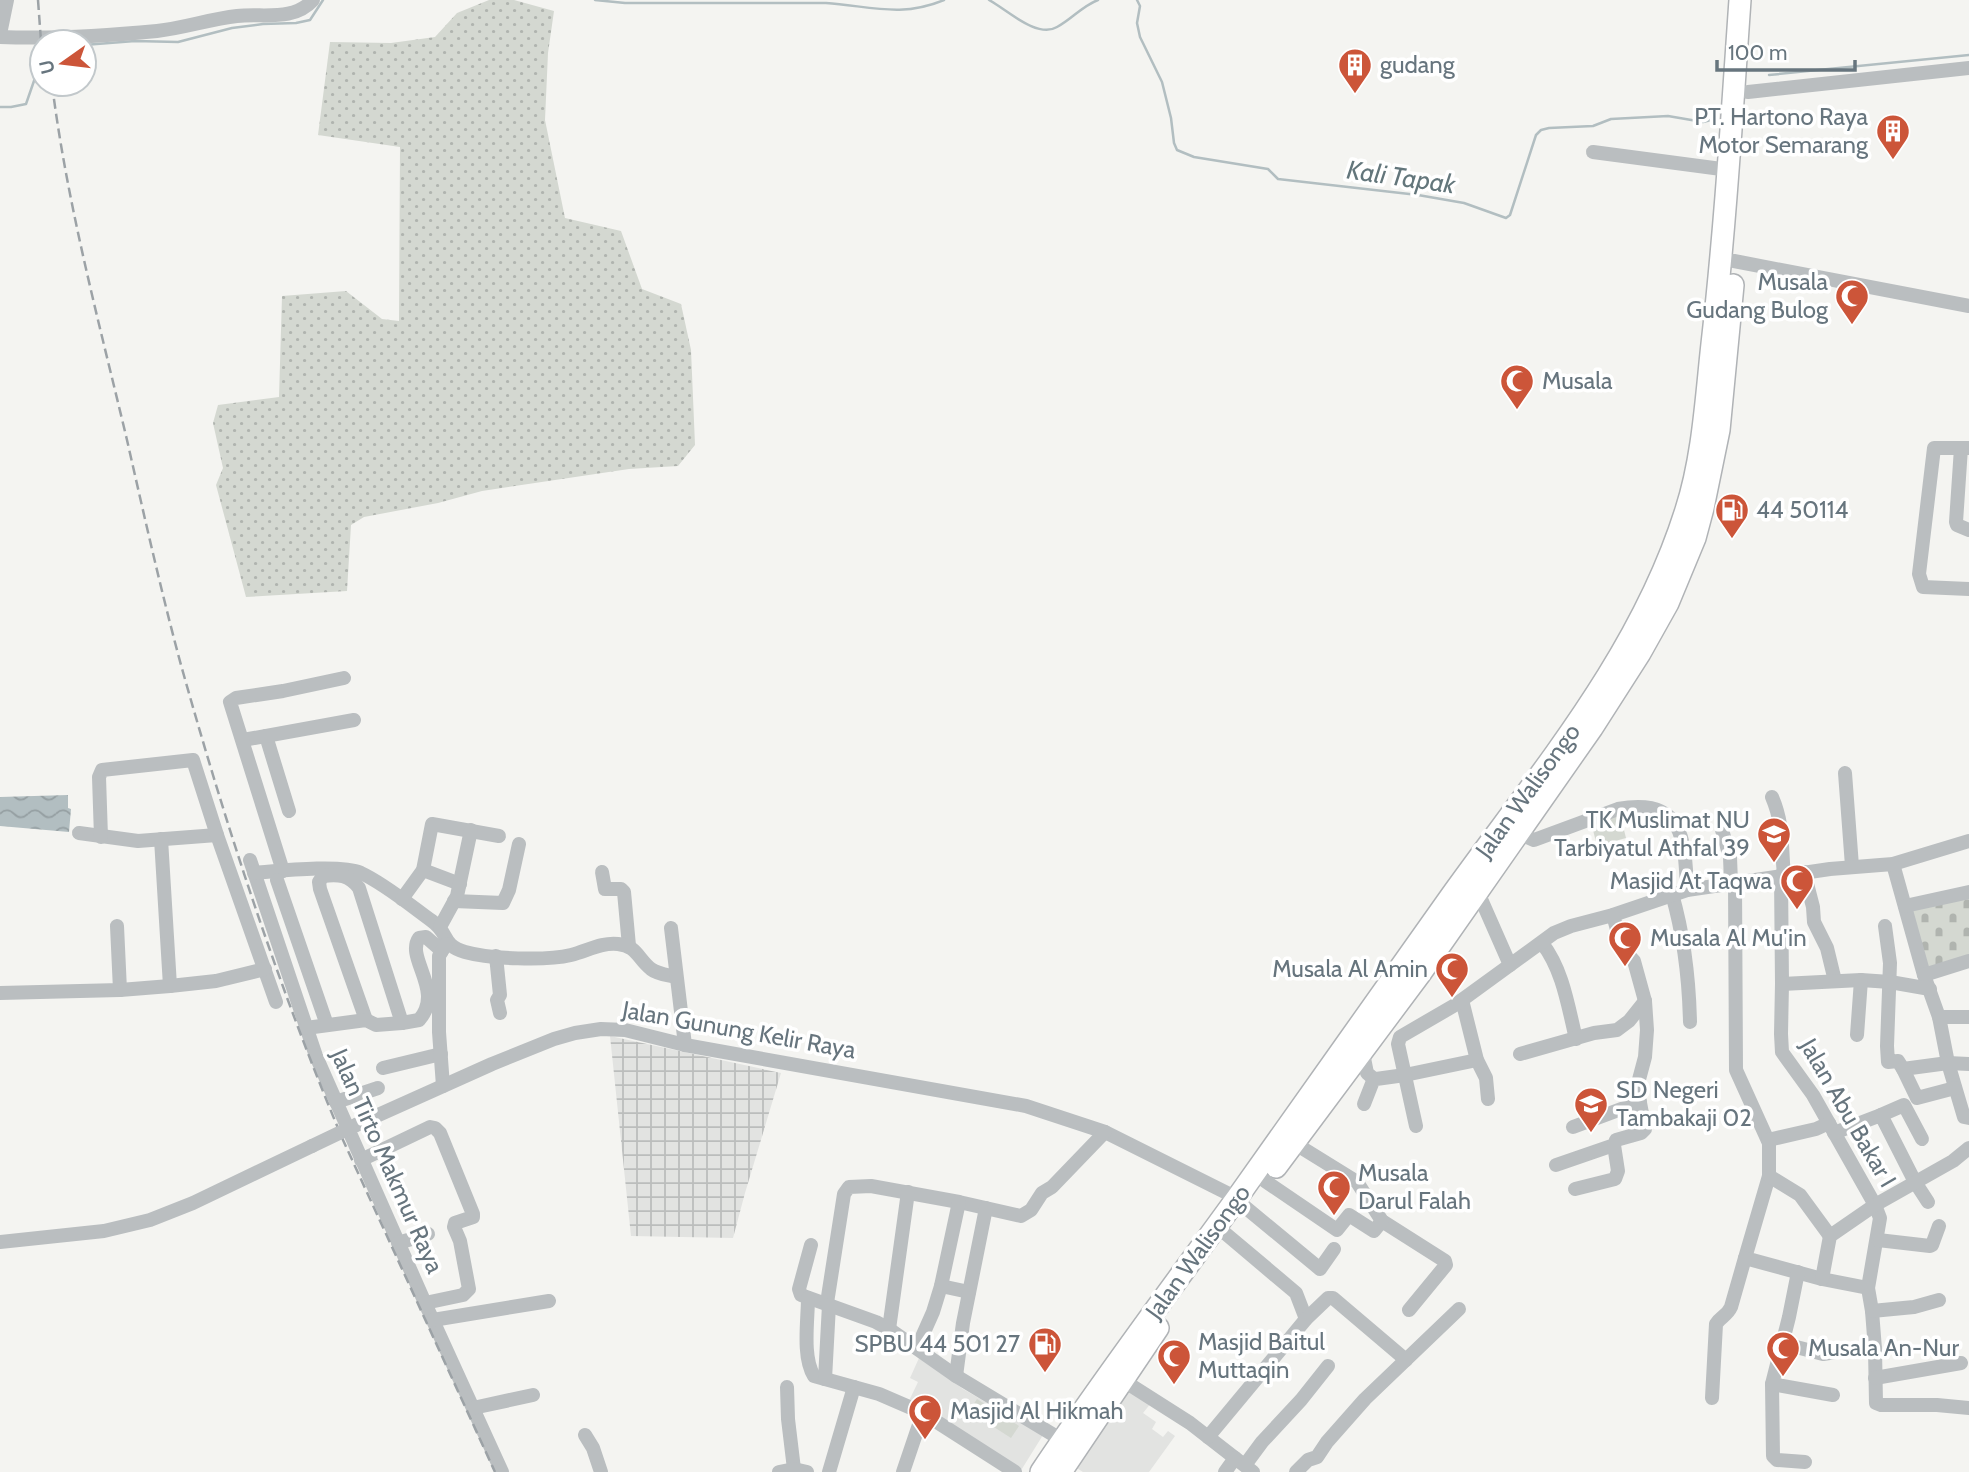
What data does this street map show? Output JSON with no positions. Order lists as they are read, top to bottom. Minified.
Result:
{"streets":{"highway":["Jalan Walisongo"],"street":["Jalan Gunung Kelir Raya","Jalan Abu Bakar I","Jalan Tirto Makmur Raya"]},"crossings":[["Jalan Walisongo","Jalan Gunung Kelir Raya"]],"water":["Kali Tapak"],"places":{"building":["gudang","PT. Hartono Raya Motor Semarang"],"mosque":["Musala Gudang Bulog","Musala","Masjid At Taqwa","Musala Al Mu'in","Musala Al Amin","Musala Darul Falah","Musala An-Nur","Masjid Baitul Muttaqin","Masjid Al Hikmah"],"fuel station":["44 50114","SPBU 44 501 27"],"school or university":["TK Muslimat NU Tarbiyatul Athfal 39","SD Negeri Tambakaji 02"]},"scale_bar":"100 m","north":"left"}
